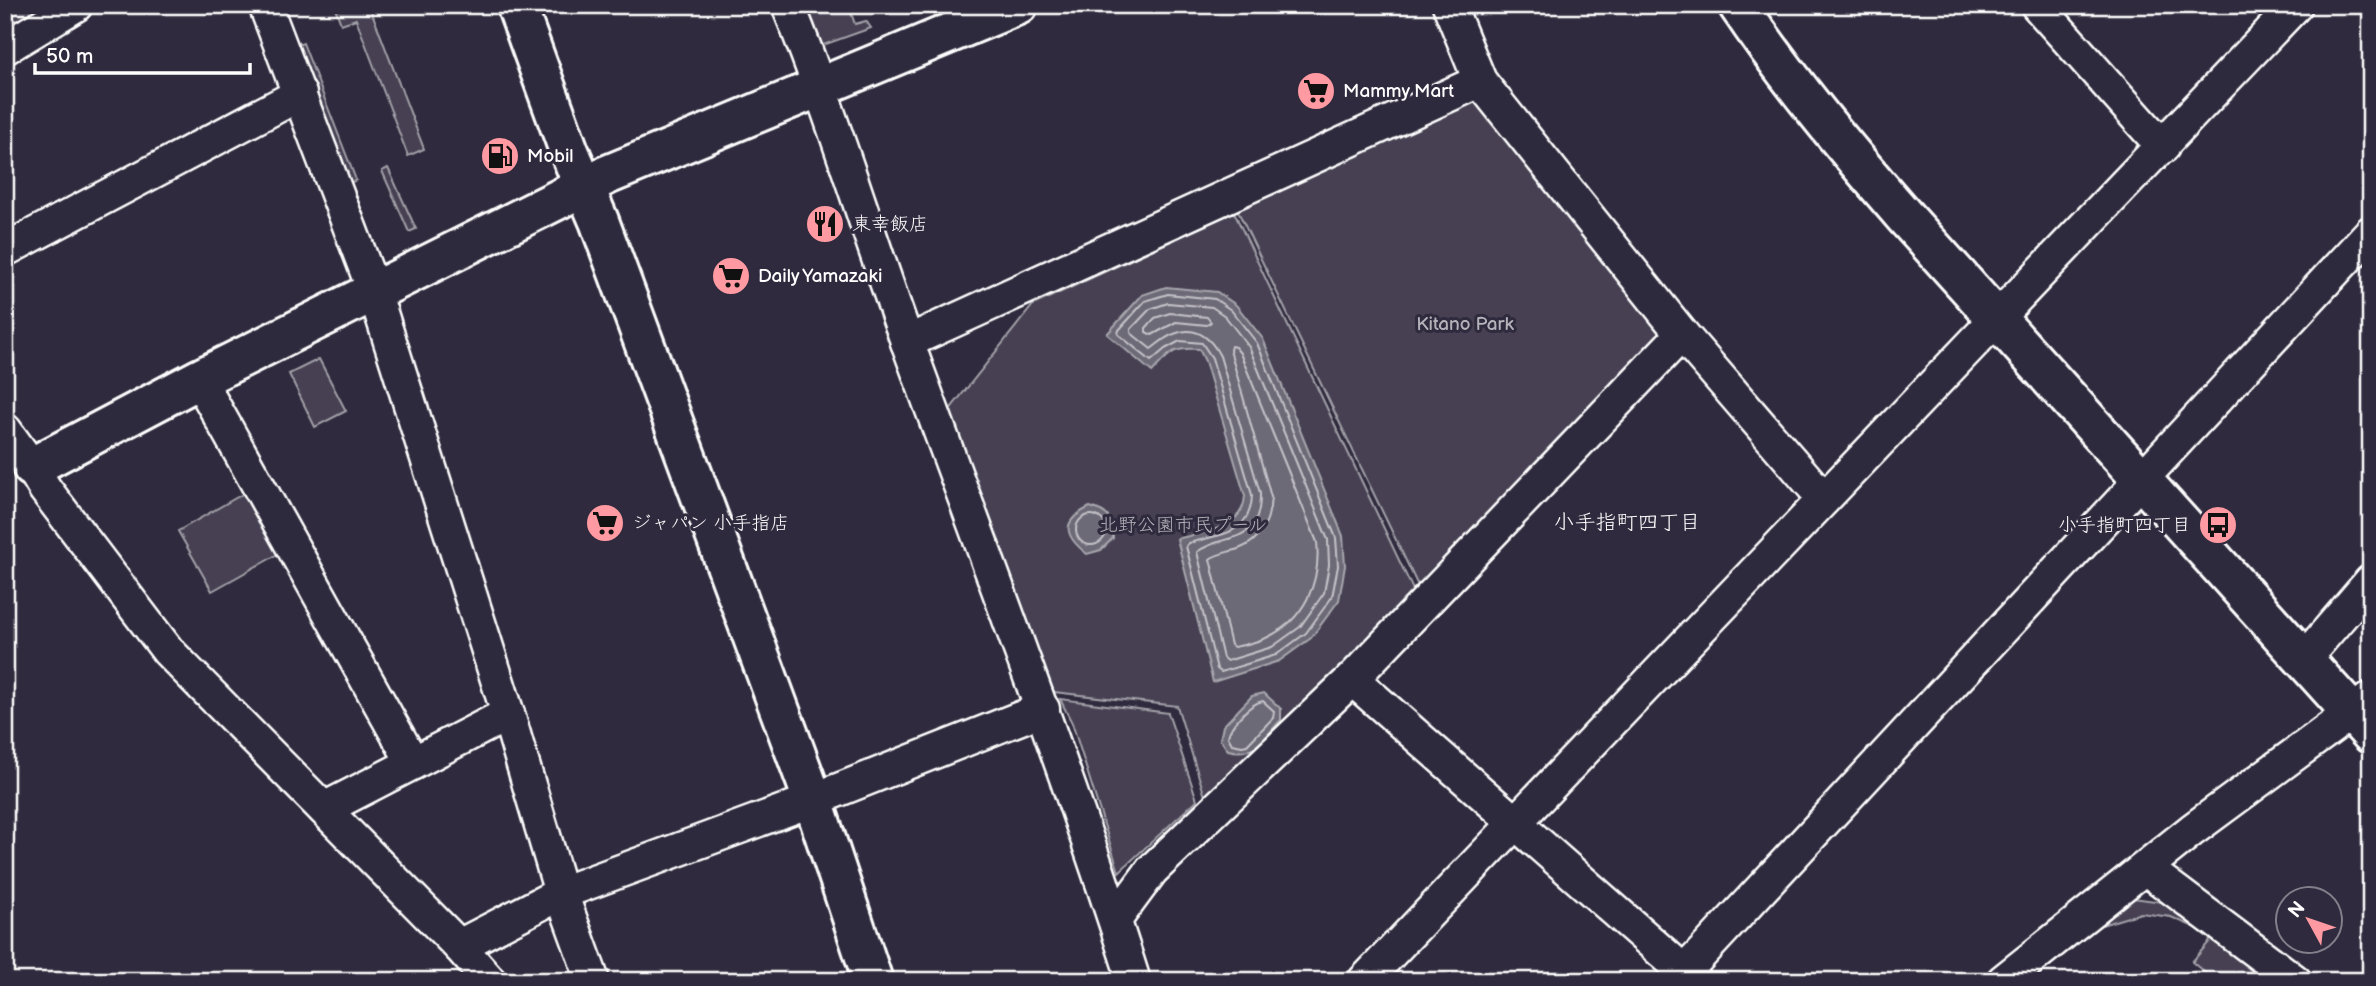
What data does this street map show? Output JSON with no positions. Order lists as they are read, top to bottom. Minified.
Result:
{"districts":["小手指町四丁目"],"parks":["Kitano Park","北野公園市民プール"],"places":{"supermarket":["Mammy Mart","Daily Yamazaki","ジャパン 小手指店"],"fuel station":["Mobil"],"restaurant":["東幸飯店"],"bus stop":["小手指町四丁目"]},"scale_bar":"50 m","north":"top left"}
